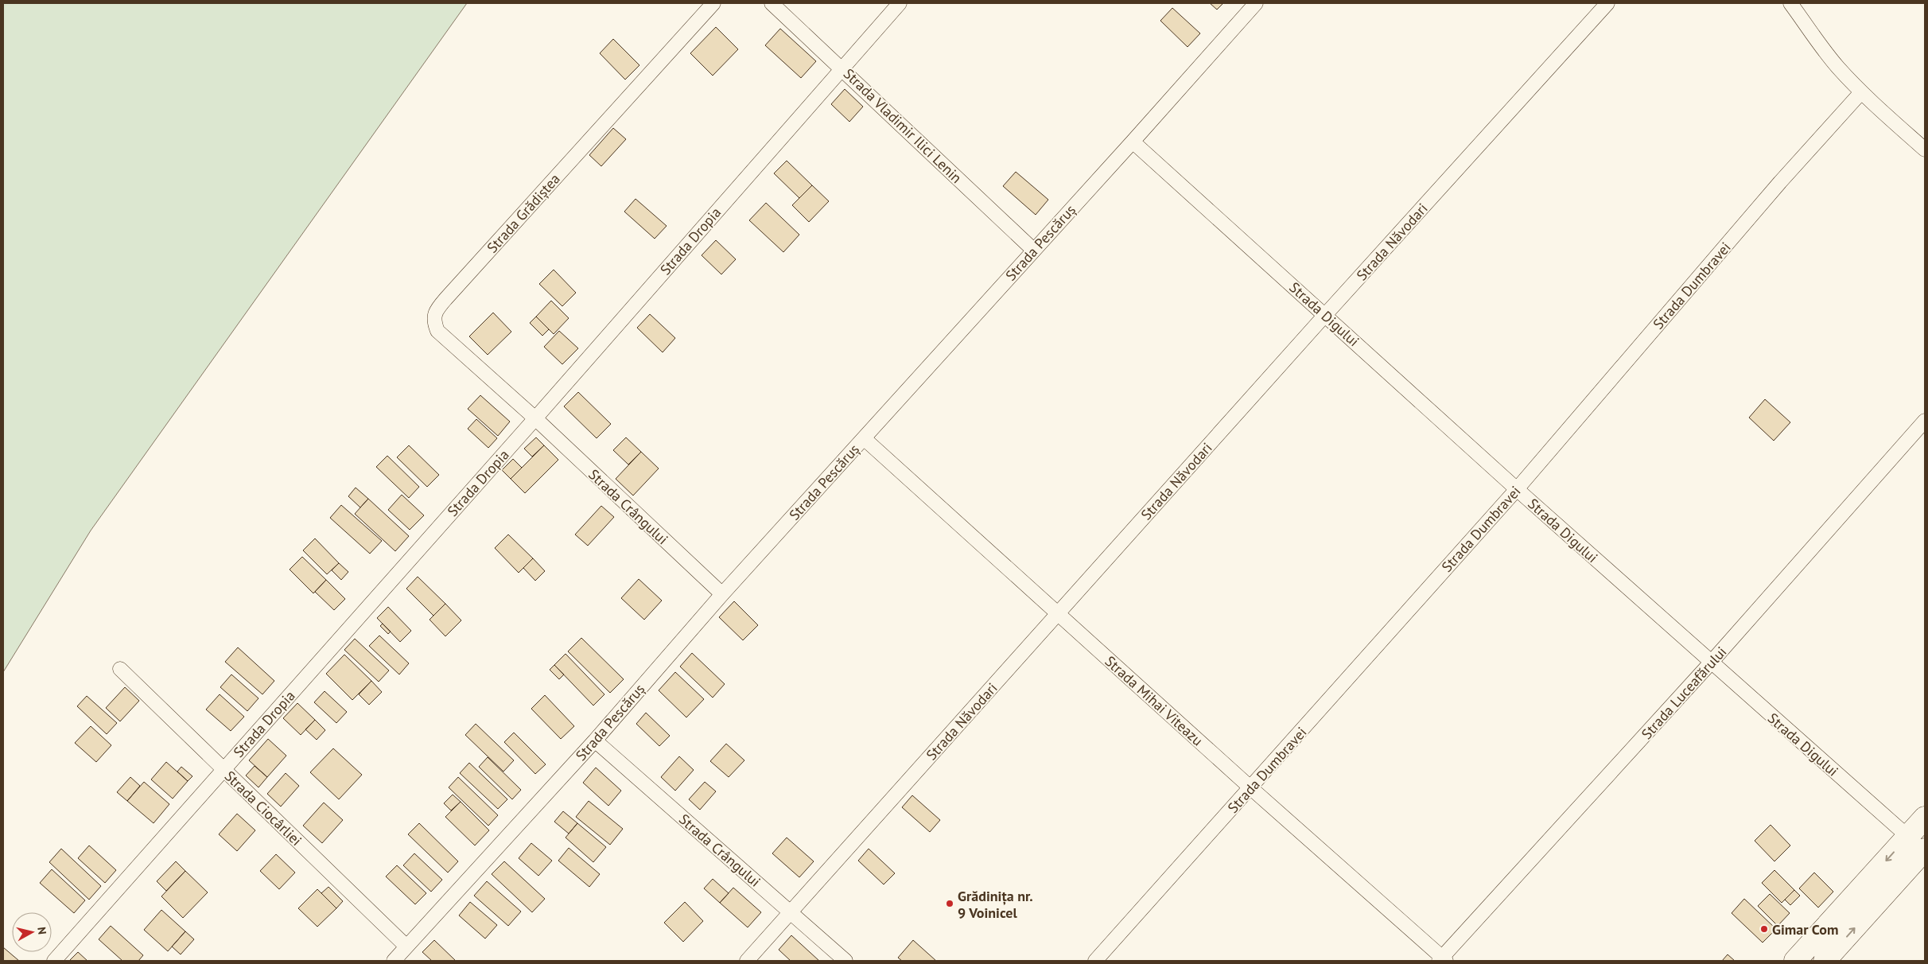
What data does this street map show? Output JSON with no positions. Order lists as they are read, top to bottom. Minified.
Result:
{"streets":{"street":["Strada Vladimir Ilici Lenin","Strada Grădiștea","Strada Dropia","Strada Năvodari","Strada Pescăruș","Strada Dumbravei","Strada Digului","Strada Crângului","Strada Luceafărului","Strada Mihai Viteazu","Strada Ciocârliei"]},"crossings":[["Strada Vladimir Ilici Lenin","Strada Dropia"],["Strada Vladimir Ilici Lenin","Strada Pescăruș"],["Strada Grădiștea","Strada Dropia"],["Strada Grădiștea","Strada Crângului"],["Strada Dropia","Strada Crângului"],["Strada Dropia","Strada Ciocârliei"],["Strada Năvodari","Strada Digului"],["Strada Năvodari","Strada Crângului"],["Strada Năvodari","Strada Mihai Viteazu"],["Strada Pescăruș","Strada Digului"],["Strada Pescăruș","Strada Crângului"],["Strada Pescăruș","Strada Mihai Viteazu"],["Strada Pescăruș","Strada Ciocârliei"],["Strada Dumbravei","Strada Digului"],["Strada Dumbravei","Strada Mihai Viteazu"],["Strada Digului","Strada Luceafărului"],["Strada Luceafărului","Strada Mihai Viteazu"]],"places":["Grădinița nr. 9 Voinicel","Gimar Com"],"north":"right"}
